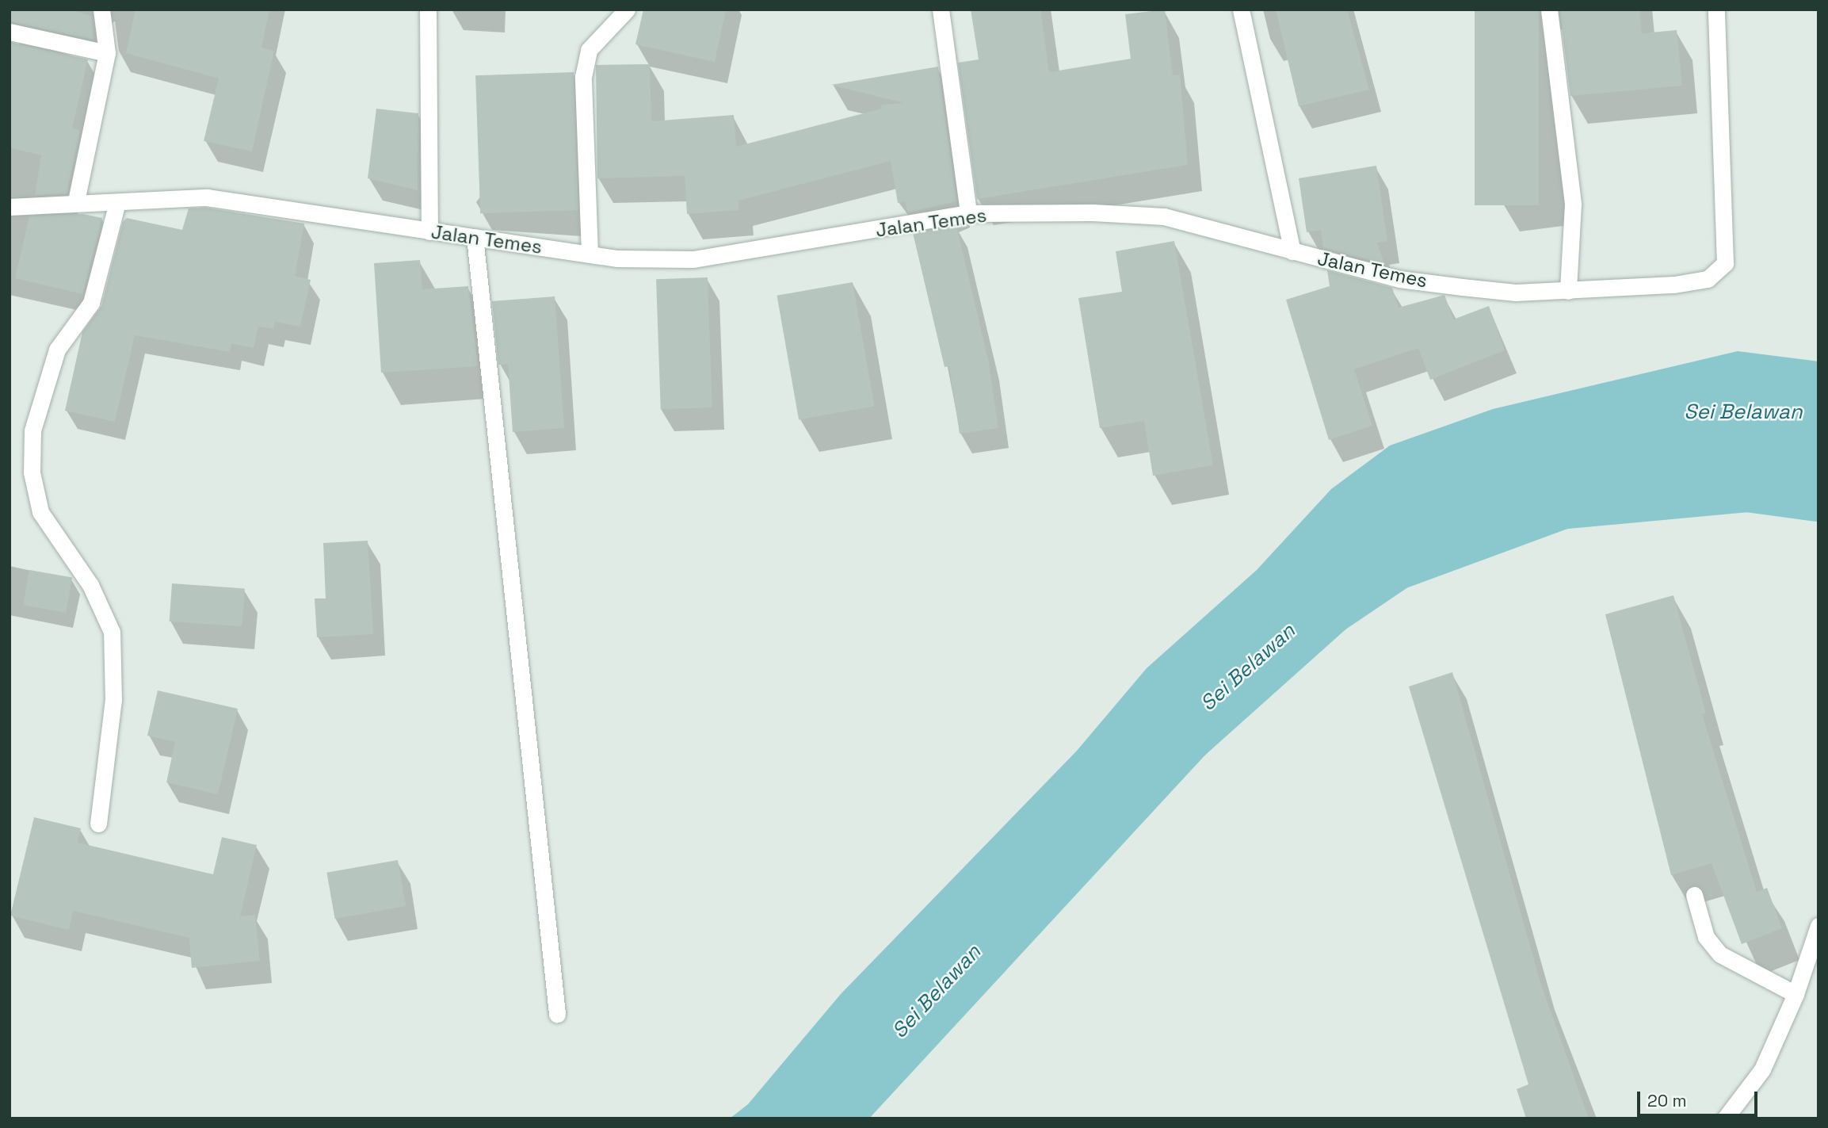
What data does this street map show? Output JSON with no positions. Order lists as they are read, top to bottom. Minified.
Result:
{"streets":{"street":["Jalan Temes"]},"water":["Sei Belawan"],"scale_bar":"20 m"}
